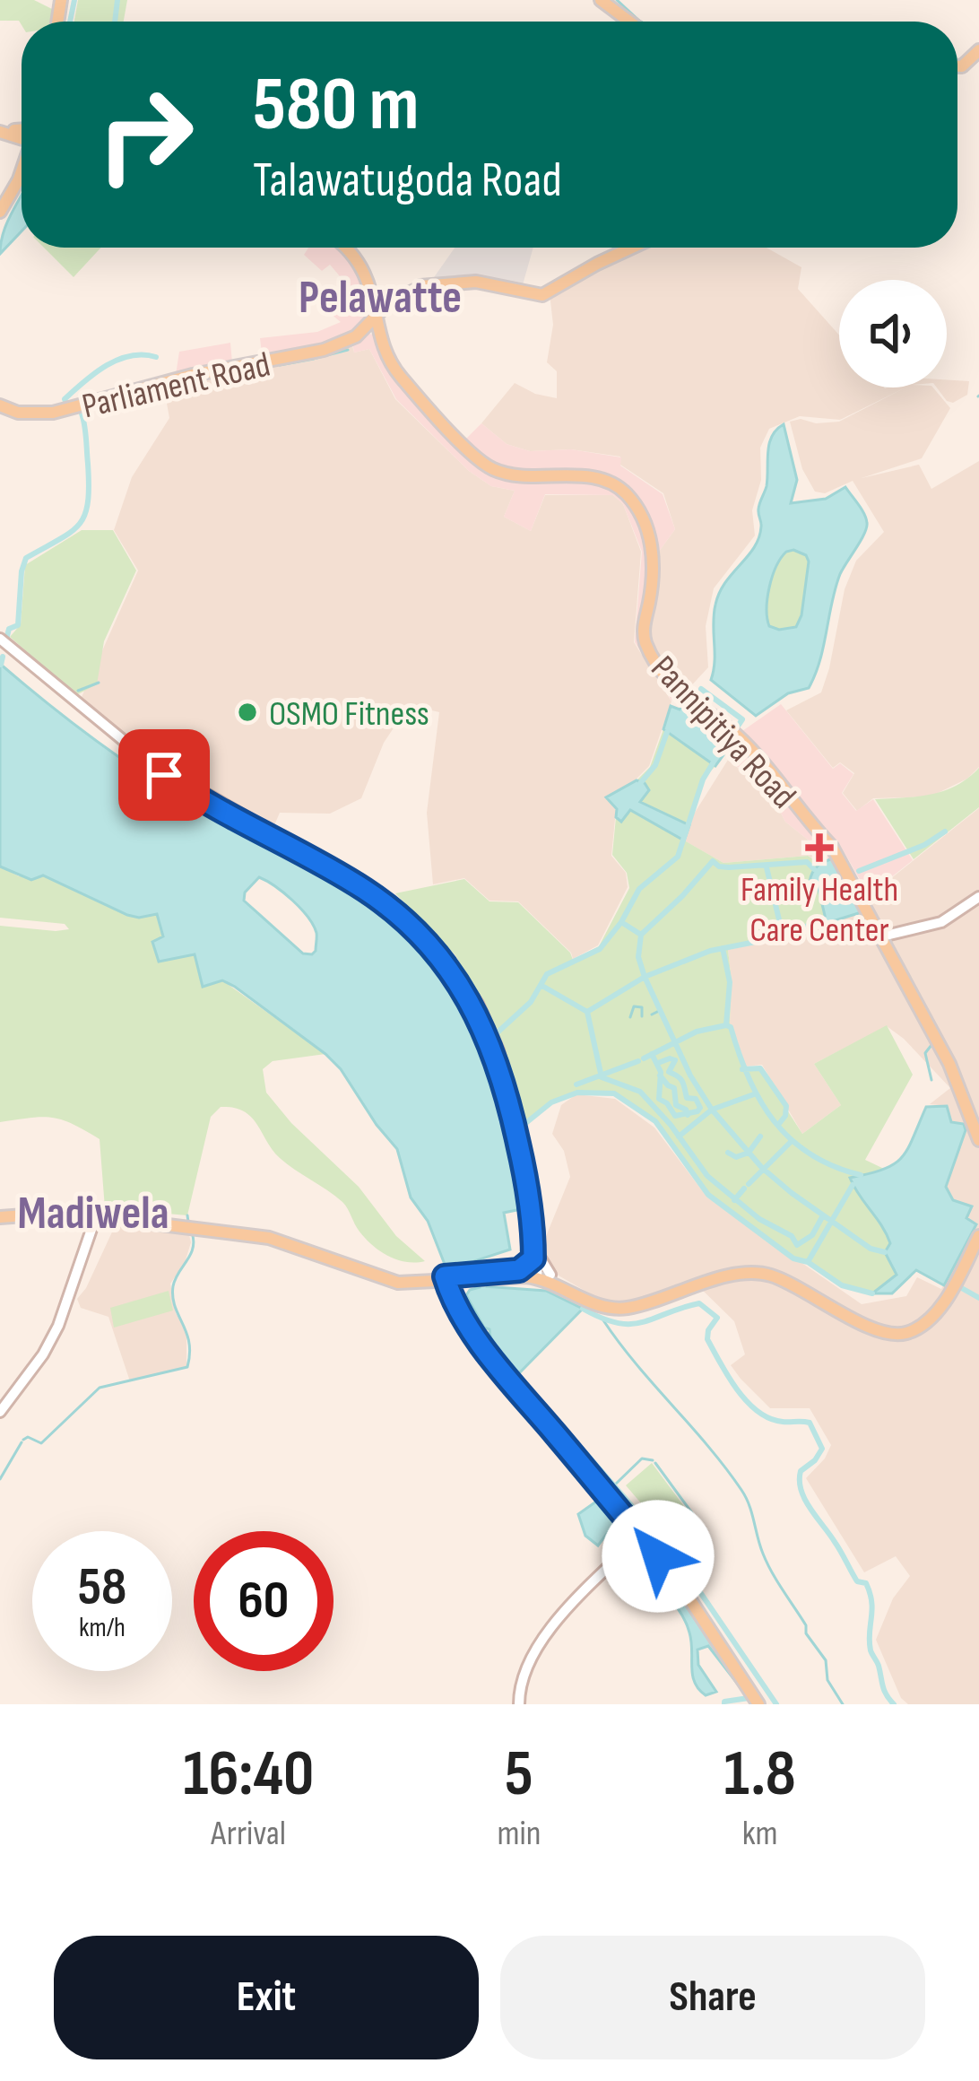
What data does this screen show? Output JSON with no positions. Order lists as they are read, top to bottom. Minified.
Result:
{"streets":{"main road":["Parliament Road","Pannipitiya Road"]},"crossings":[["Parliament Road","Pannipitiya Road"]],"districts":["Pelawatte","Madiwela"],"places":{"other":["OSMO Fitness"],"health":["Family Health Care Center"]},"page":{"turn":["580 m","Talawatugoda Road"],"speed":"58 km/h","limit":"60","eta":["16:40","Arrival","5","min","1.8","km"],"buttons":["Exit","Share"]}}
